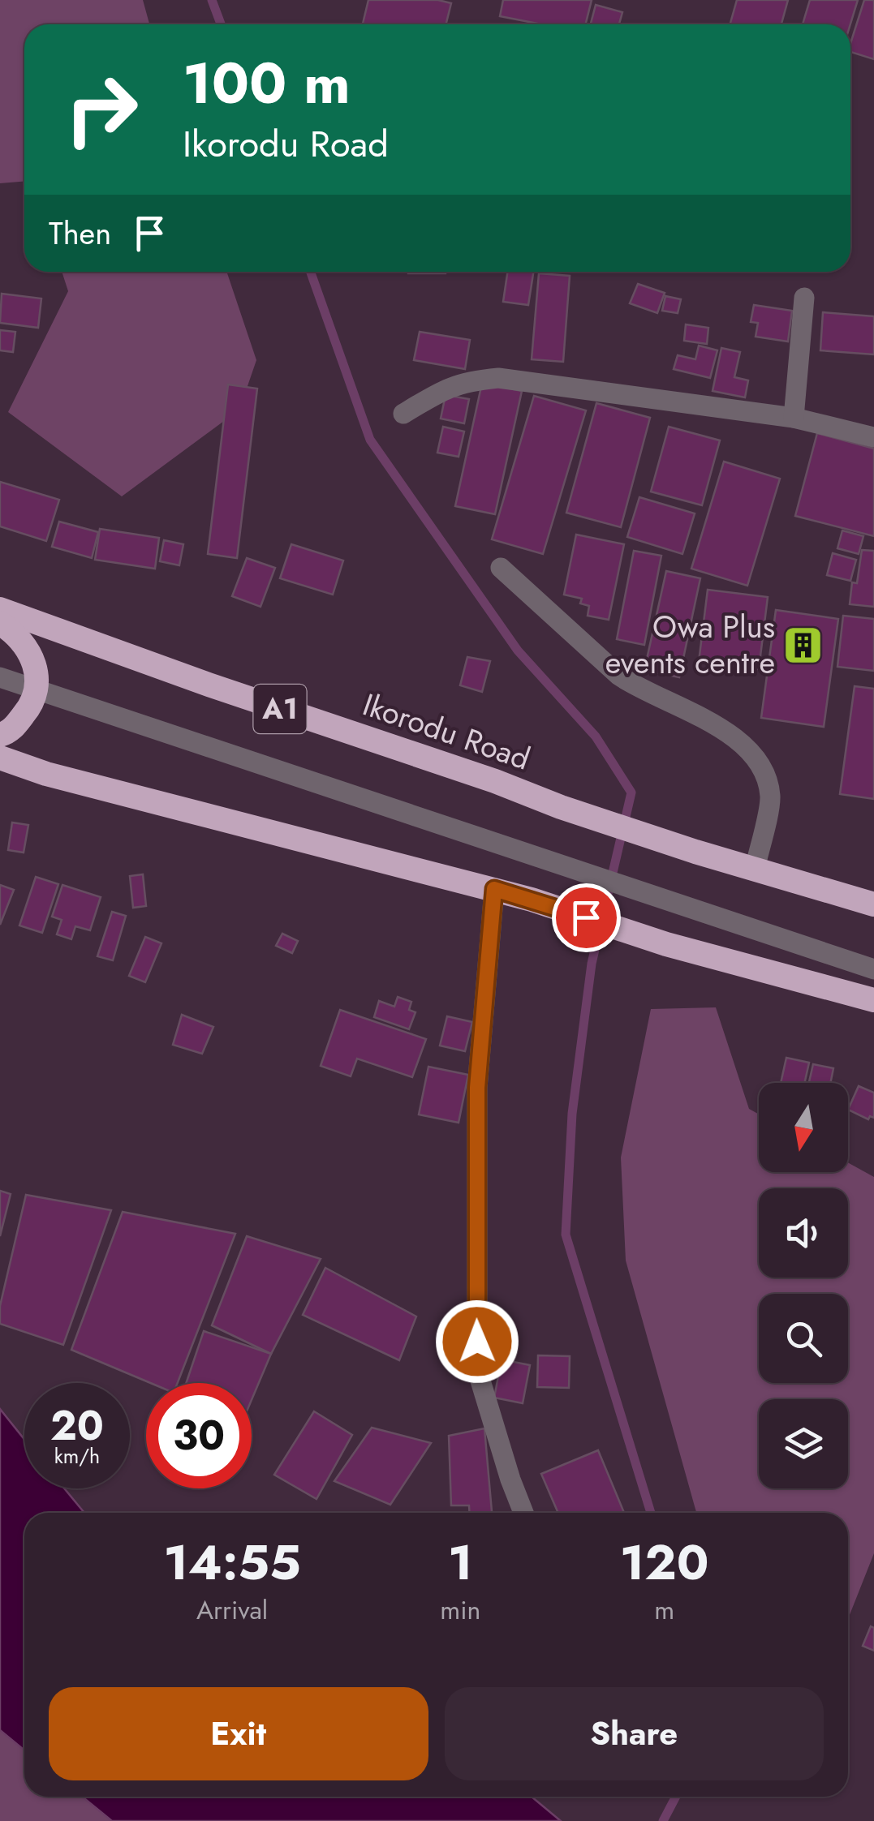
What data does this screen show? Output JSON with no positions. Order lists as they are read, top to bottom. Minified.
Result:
{"streets":{"highway":["A1","Ikorodu Road"]},"places":{"building":["Owa Plus events centre"]},"north":"bottom","page":{"turn":["100 m","Ikorodu Road"],"then":"Then","speed":"20 km/h","limit":"30","eta":["14:55","Arrival","1","min","120","m"],"buttons":["Exit","Share"]}}
